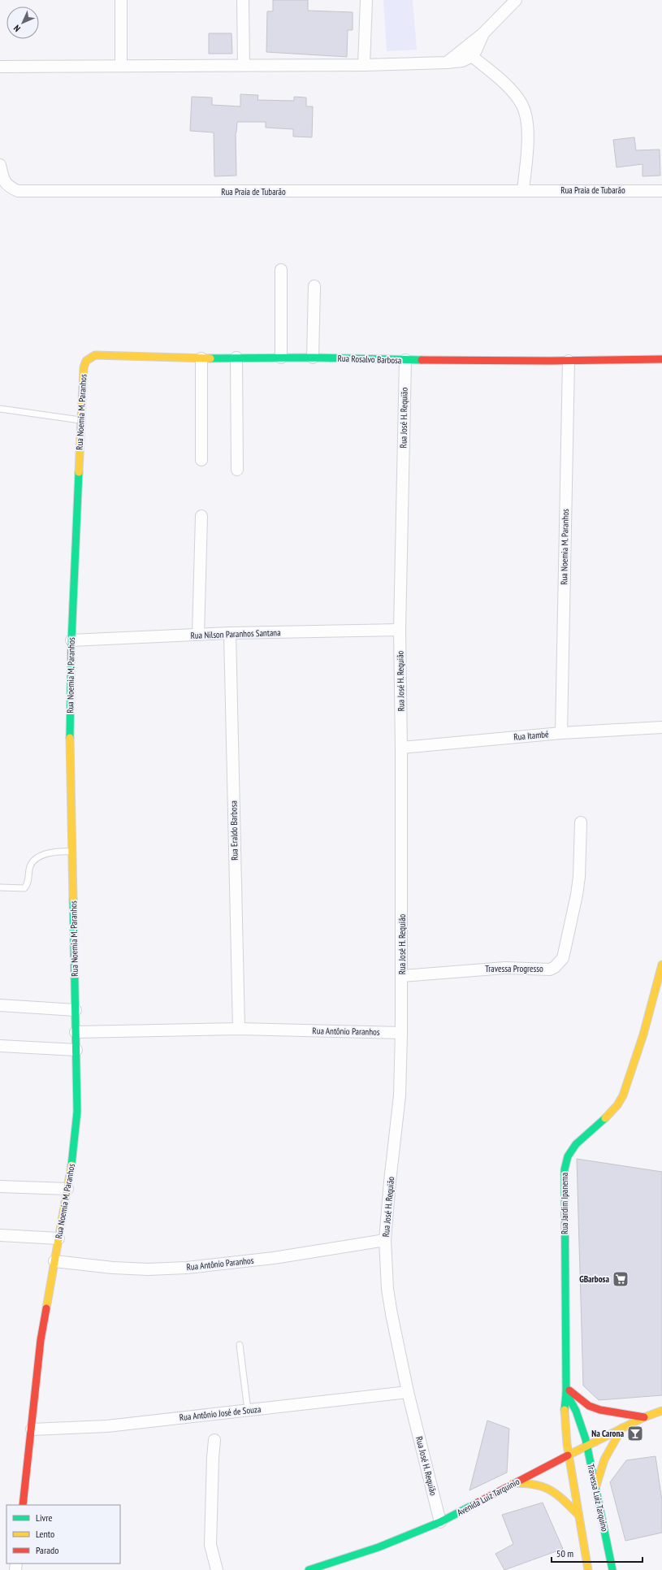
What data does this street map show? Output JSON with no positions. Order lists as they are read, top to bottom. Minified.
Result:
{"streets":{"street":["Rua Praia de Tubarão","Rua Rosalvo Barbosa","Rua Noemia M. Paranhos","Rua José H. Requião","Rua Nilson Paranhos Santana","Rua Itambé","Rua Eraldo Barbosa","Travessa Progresso","Rua Antônio Paranhos","Rua Jardim Ipanema","Rua Antônio José de Souza","Avenida Luiz Tarquínio","Travessa Luiz Tarquino"]},"crossings":[["Rua Rosalvo Barbosa","Rua Noemia M. Paranhos"],["Rua Rosalvo Barbosa","Rua José H. Requião"],["Rua Noemia M. Paranhos","Rua Nilson Paranhos Santana"],["Rua Noemia M. Paranhos","Rua Itambé"],["Rua Noemia M. Paranhos","Rua Antônio Paranhos"],["Rua Noemia M. Paranhos","Rua Antônio José de Souza"],["Rua José H. Requião","Rua Nilson Paranhos Santana"],["Rua José H. Requião","Rua Itambé"],["Rua José H. Requião","Travessa Progresso"],["Rua José H. Requião","Rua Antônio Paranhos"],["Rua José H. Requião","Rua Antônio José de Souza"],["Rua José H. Requião","Avenida Luiz Tarquínio"],["Rua Nilson Paranhos Santana","Rua Eraldo Barbosa"],["Rua Eraldo Barbosa","Rua Antônio Paranhos"],["Rua Jardim Ipanema","Avenida Luiz Tarquínio"],["Avenida Luiz Tarquínio","Travessa Luiz Tarquino"]],"places":{"supermarket":["GBarbosa"],"bar":["Na Carona"]},"legend":["Livre","Lento","Parado"],"scale_bar":"50 m","north":"bottom left"}
